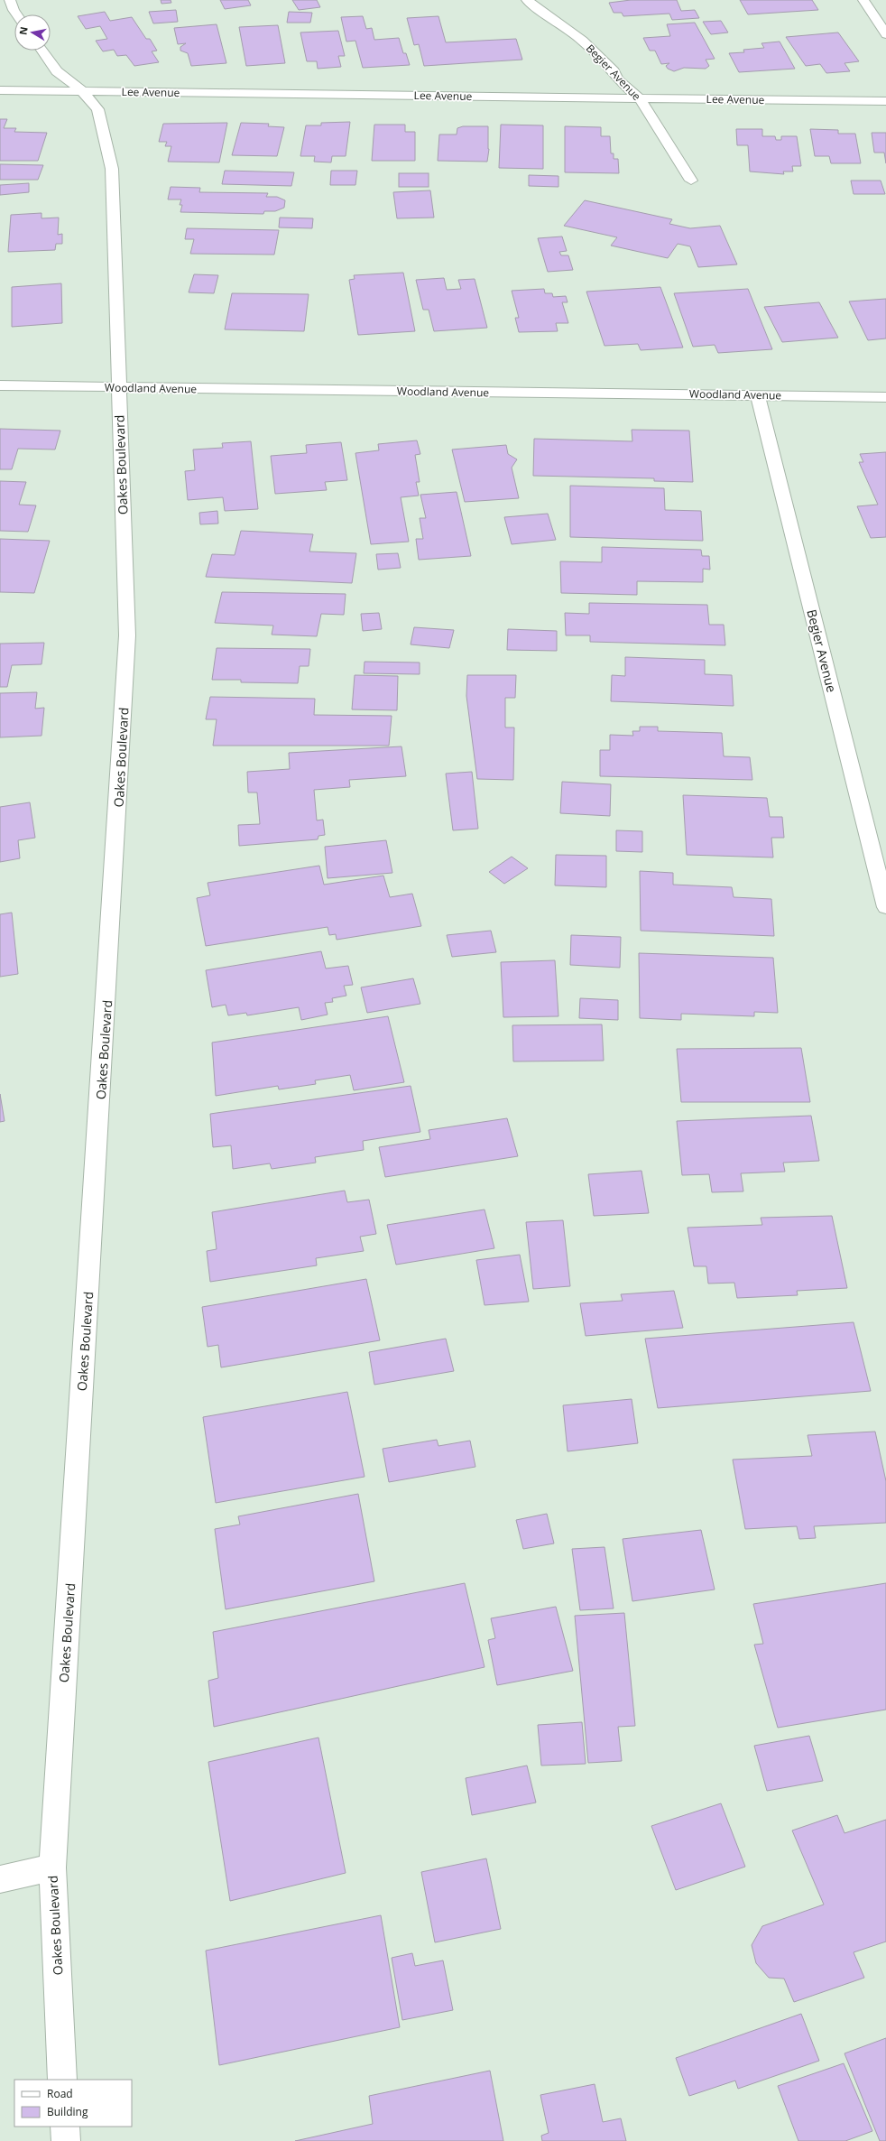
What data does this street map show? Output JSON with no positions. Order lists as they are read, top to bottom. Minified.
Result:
{"streets":{"street":["Begier Avenue","Lee Avenue","Woodland Avenue","Oakes Boulevard"]},"crossings":[["Begier Avenue","Lee Avenue"],["Begier Avenue","Woodland Avenue"],["Lee Avenue","Oakes Boulevard"],["Woodland Avenue","Oakes Boulevard"]],"legend":["Road","Building"],"north":"left"}
